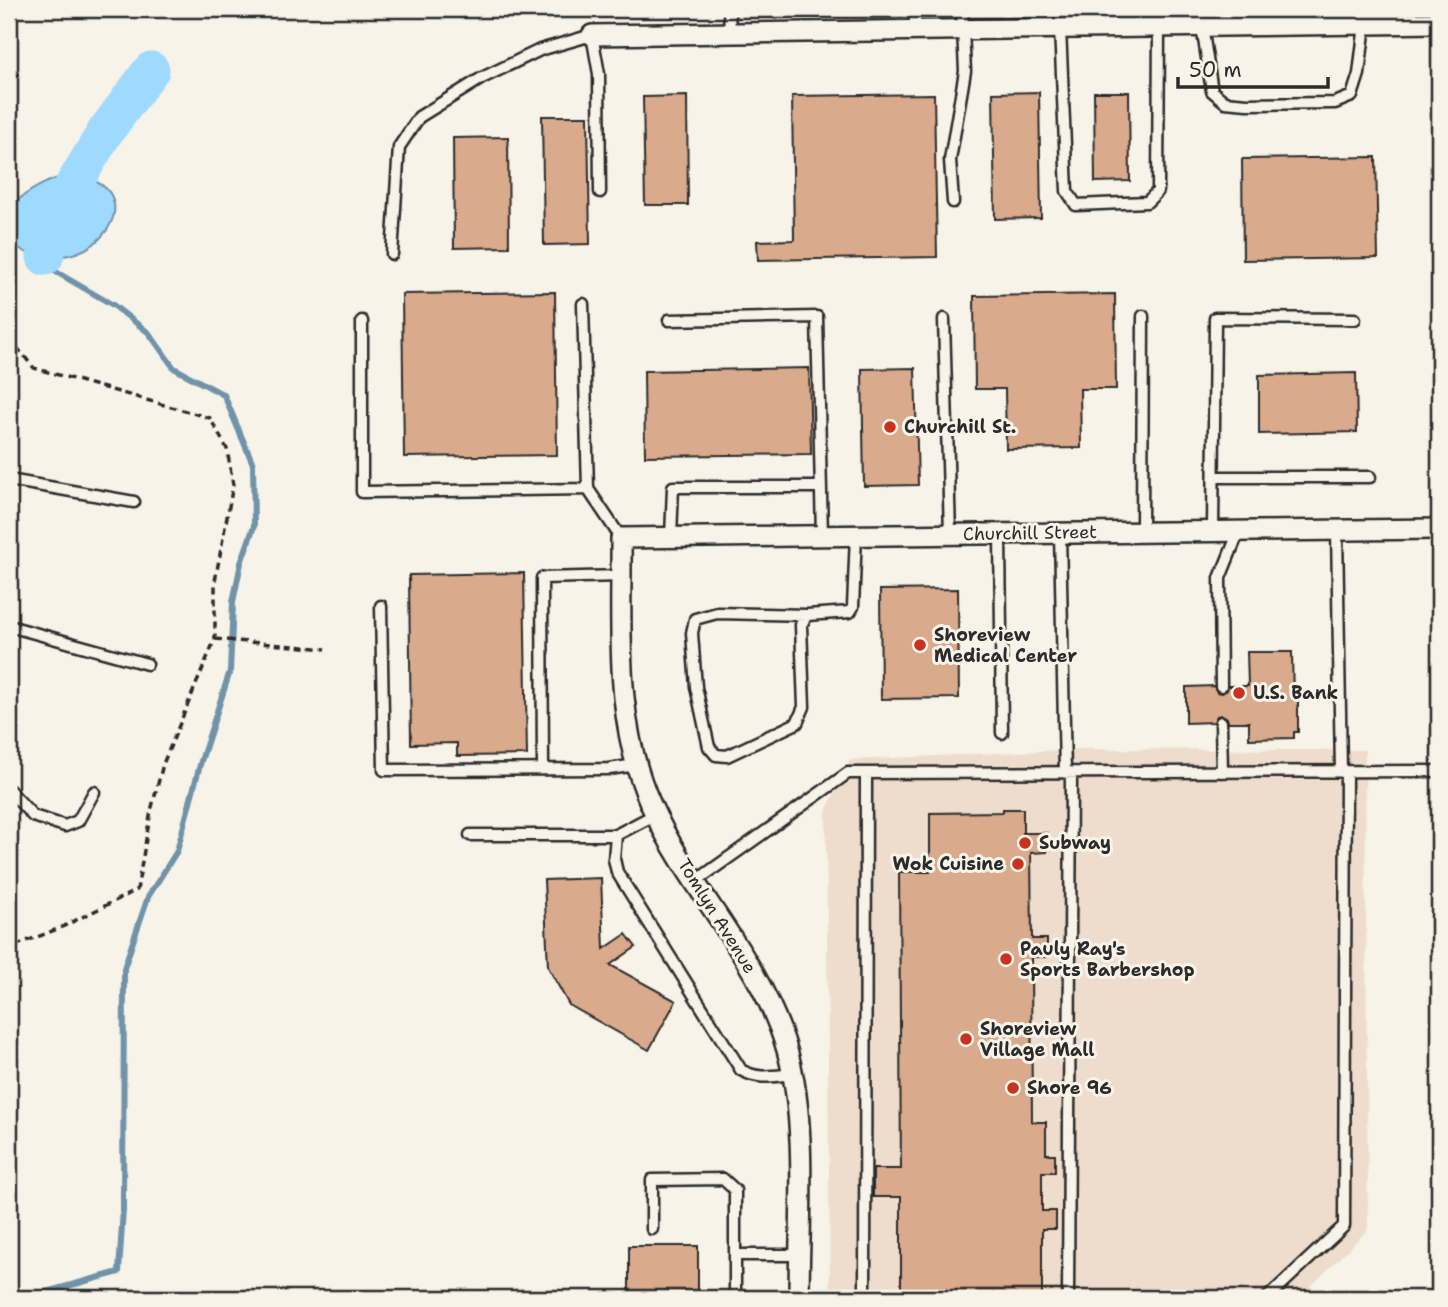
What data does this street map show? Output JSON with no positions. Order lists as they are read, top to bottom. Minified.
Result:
{"streets":{"street":["Churchill Street","Tomlyn Avenue"]},"crossings":[["Churchill Street","Tomlyn Avenue"]],"places":["Churchill St.","Shoreview Medical Center","U.S. Bank","Subway","Wok Cuisine","Pauly Ray's Sports Barbershop","Shoreview Village Mall","Shore 96"],"scale_bar":"50 m"}
